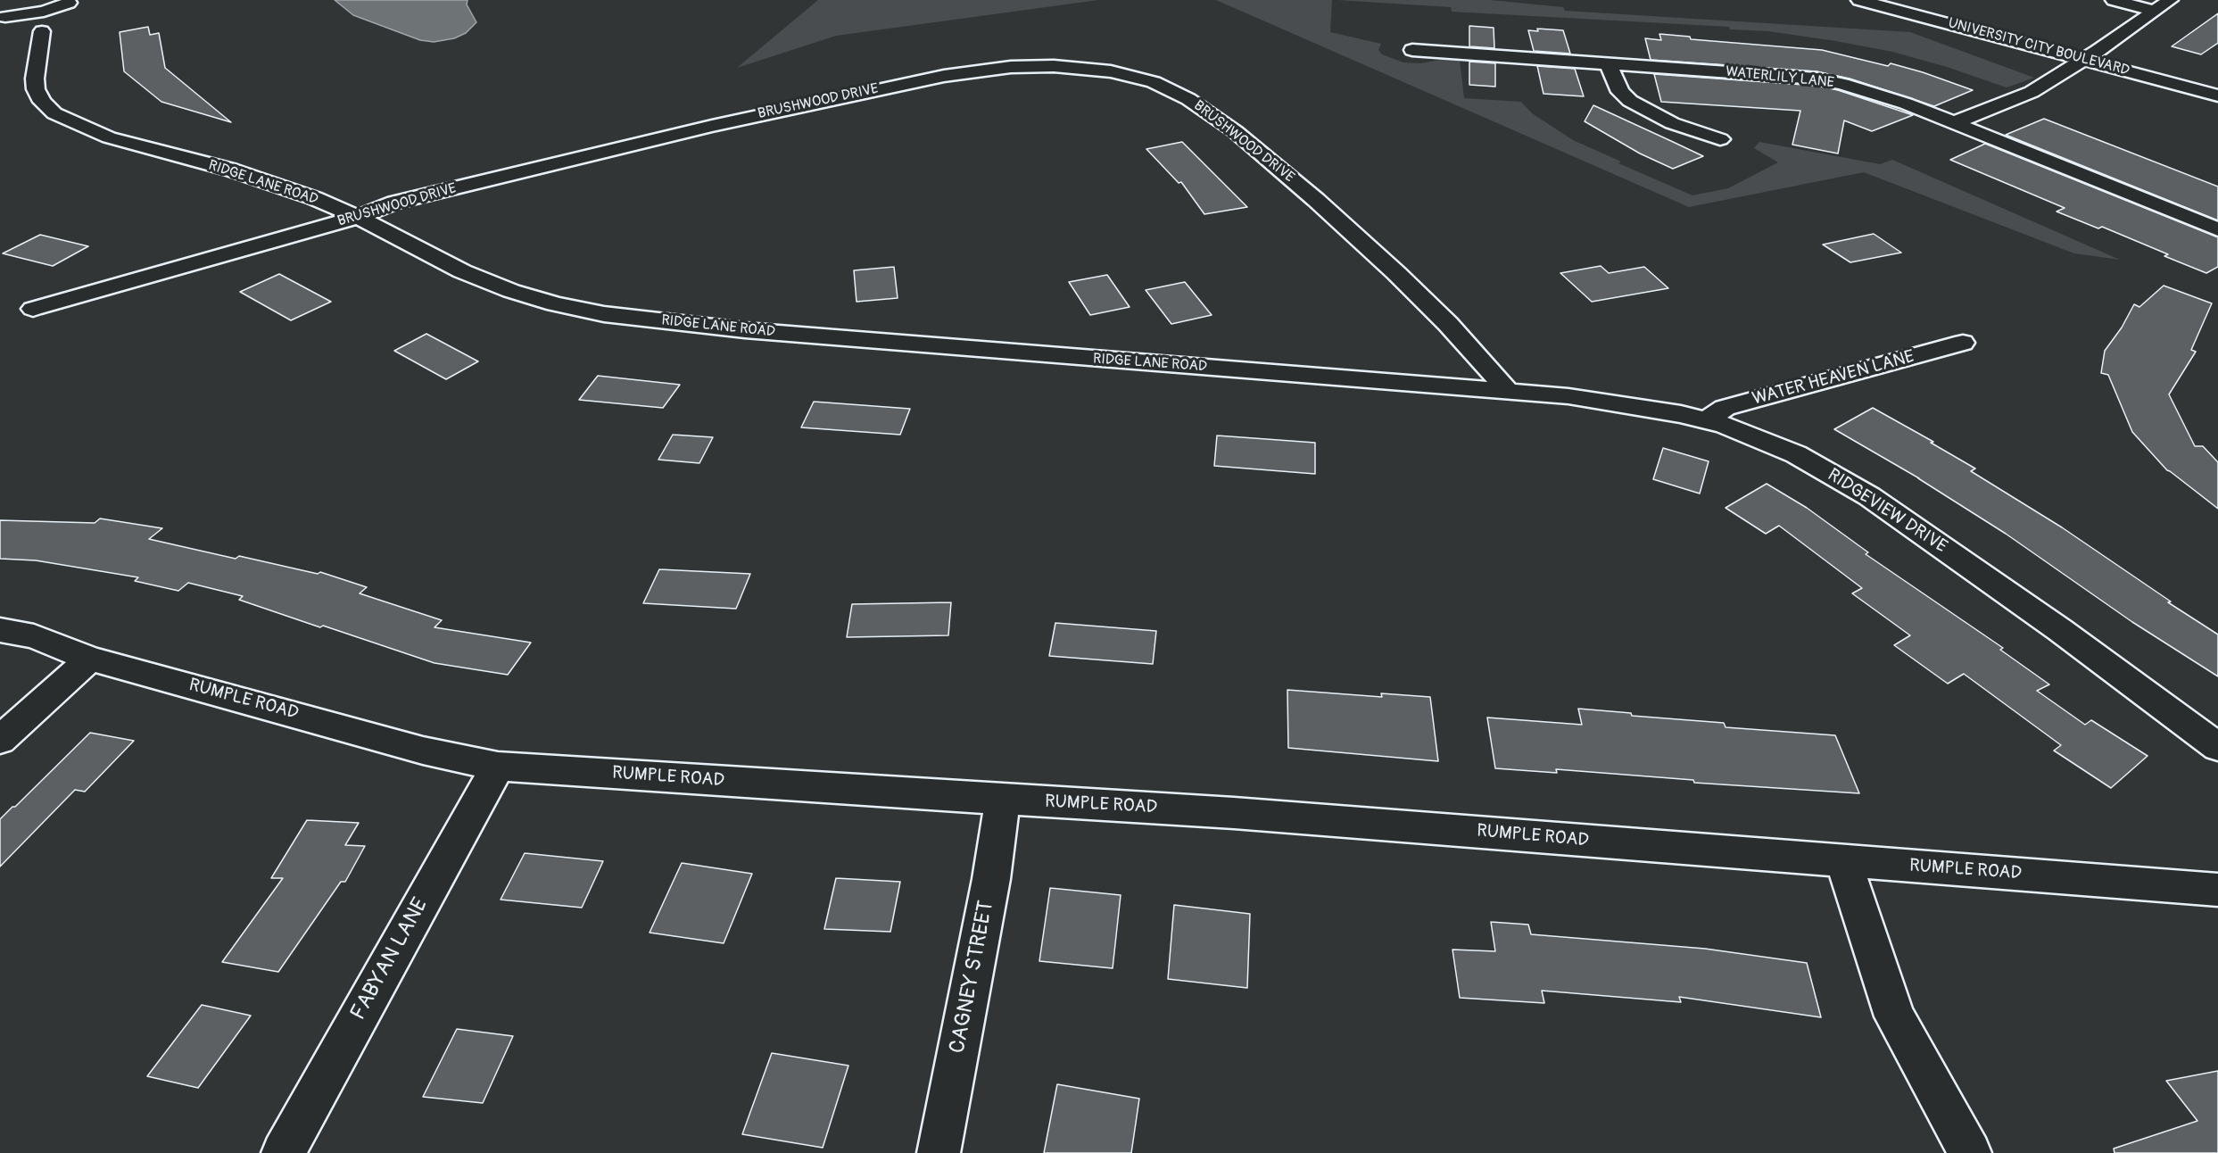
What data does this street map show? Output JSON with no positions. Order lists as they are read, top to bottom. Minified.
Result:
{"streets":{"street":["UNIVERSITY CITY BOULEVARD","WATERLILY LANE","BRUSHWOOD DRIVE","RIDGE LANE ROAD","WATER HEAVEN LANE","RIDGEVIEW DRIVE","RUMPLE ROAD","FABYAN LANE","CAGNEY STREET"]},"crossings":[["BRUSHWOOD DRIVE","RIDGE LANE ROAD"],["BRUSHWOOD DRIVE","RIDGEVIEW DRIVE"],["RIDGE LANE ROAD","RIDGEVIEW DRIVE"],["WATER HEAVEN LANE","RIDGEVIEW DRIVE"],["RUMPLE ROAD","FABYAN LANE"],["RUMPLE ROAD","CAGNEY STREET"]]}
